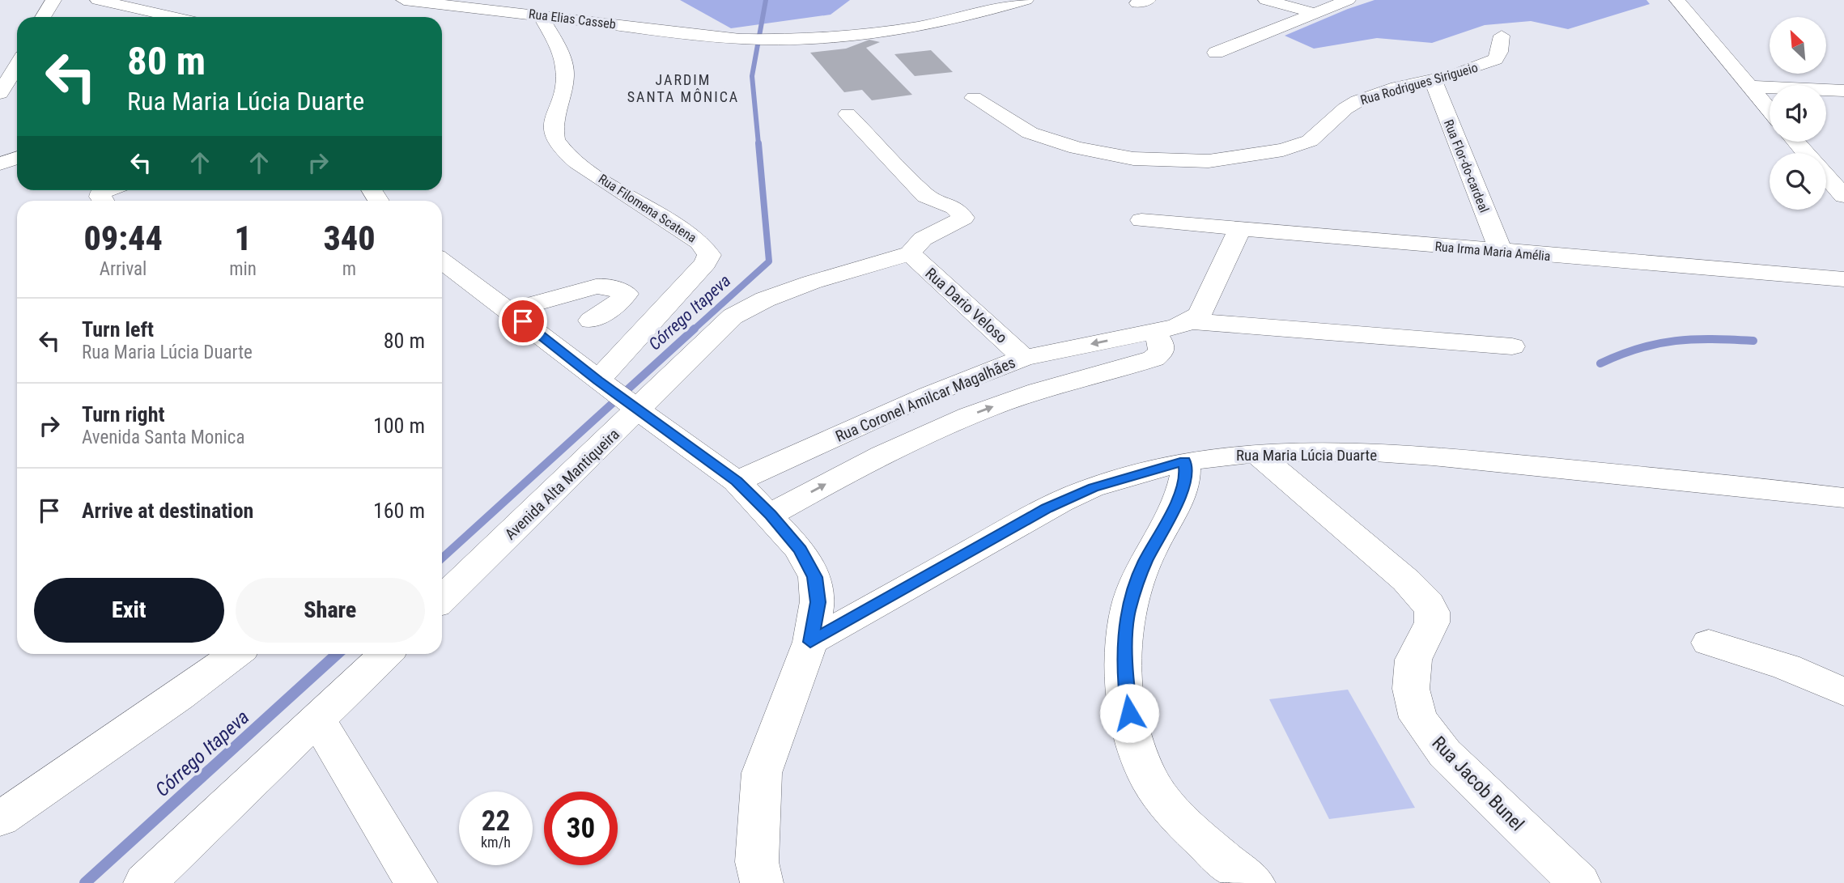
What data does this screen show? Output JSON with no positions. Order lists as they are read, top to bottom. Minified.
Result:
{"streets":{"street":["Rua Elias Casseb","Rua Rodrigues Sirigueio","Rua Flor-do-cardeal","Rua Filomena Scatena","Rua Irma Maria Amélia","Rua Dario Veloso","Rua Coronel Amilcar Magalhães","Rua Maria Lúcia Duarte","Avenida Alta Mantiqueira","Rua Jacob Bunel"]},"crossings":[["Rua Elias Casseb","Rua Filomena Scatena"],["Rua Rodrigues Sirigueio","Rua Flor-do-cardeal"],["Rua Flor-do-cardeal","Rua Irma Maria Amélia"],["Rua Filomena Scatena","Avenida Alta Mantiqueira"],["Rua Dario Veloso","Rua Coronel Amilcar Magalhães"],["Rua Dario Veloso","Avenida Alta Mantiqueira"],["Rua Maria Lúcia Duarte","Rua Jacob Bunel"]],"districts":["JARDIM SANTA MÔNICA"],"water":["Córrego Itapeva"],"north":"top left","page":{"turn":["80 m","Rua Maria Lúcia Duarte"],"eta":["09:44","Arrival","1","min","340","m"],"list":[{"name":"Turn left","note":"Rua Maria Lúcia Duarte","value":"80 m"},{"name":"Turn right","note":"Avenida Santa Monica","value":"100 m"},{"name":"Arrive at destination","value":"160 m"}],"buttons":["Exit","Share"],"speed":"22 km/h","limit":"30"}}
